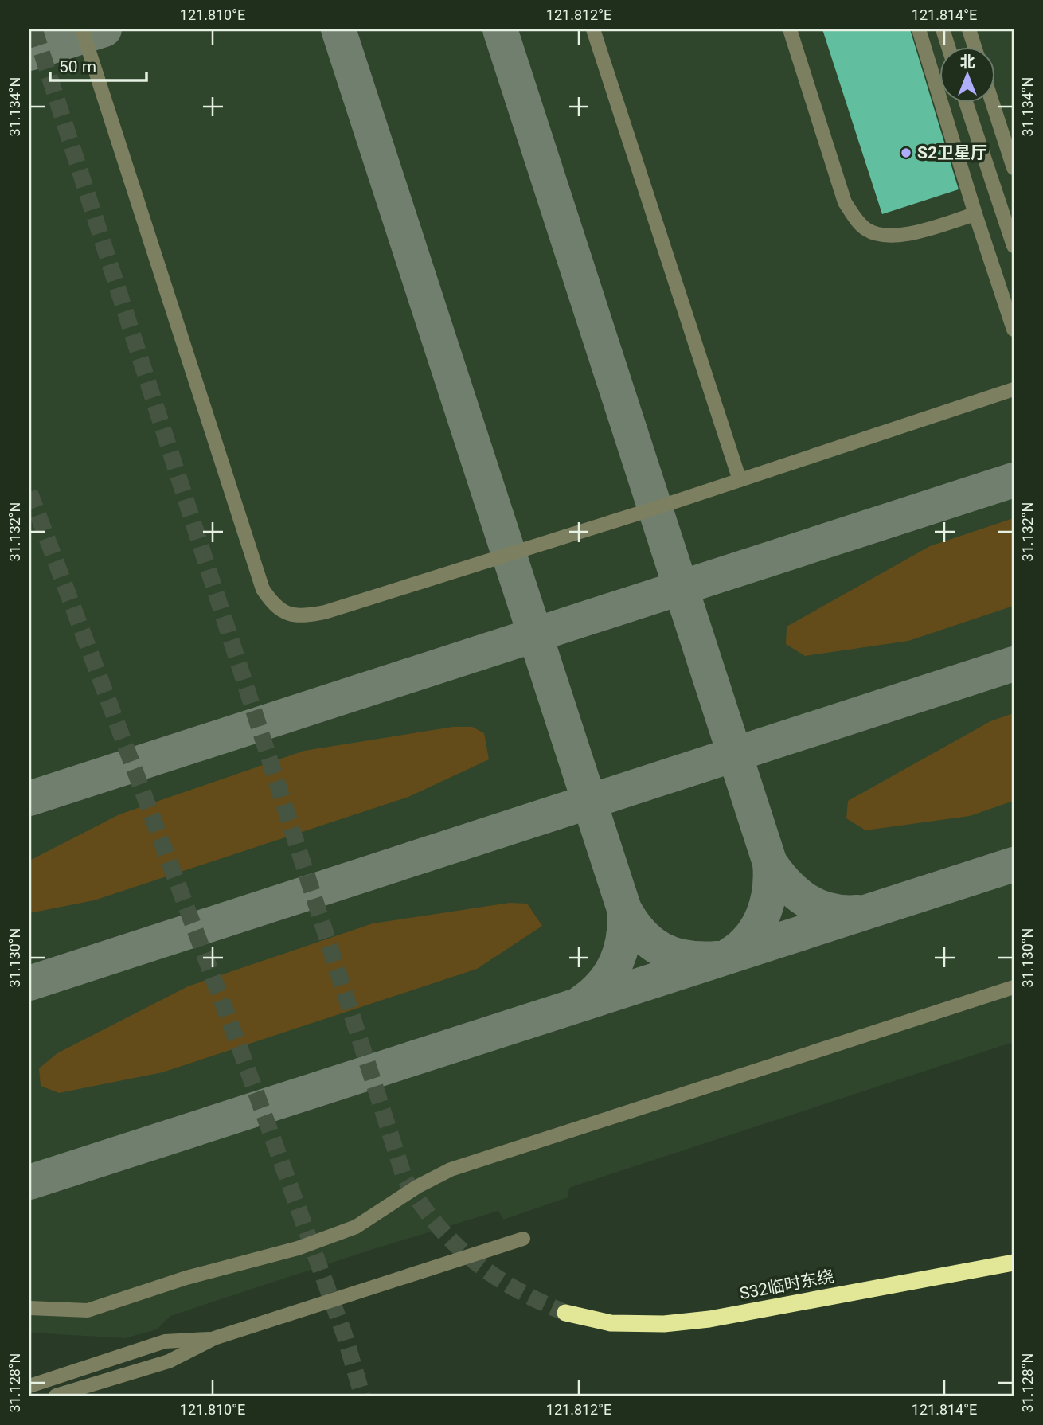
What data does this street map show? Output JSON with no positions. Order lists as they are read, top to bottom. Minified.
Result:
{"streets":{"highway":["S32临时东绕"]},"places":["S2卫星厅"],"scale_bar":"50 m","north":"top","coordinates":["121.810°E","121.812°E","121.814°E","31.134°N","31.132°N","31.130°N","31.128°N"]}
